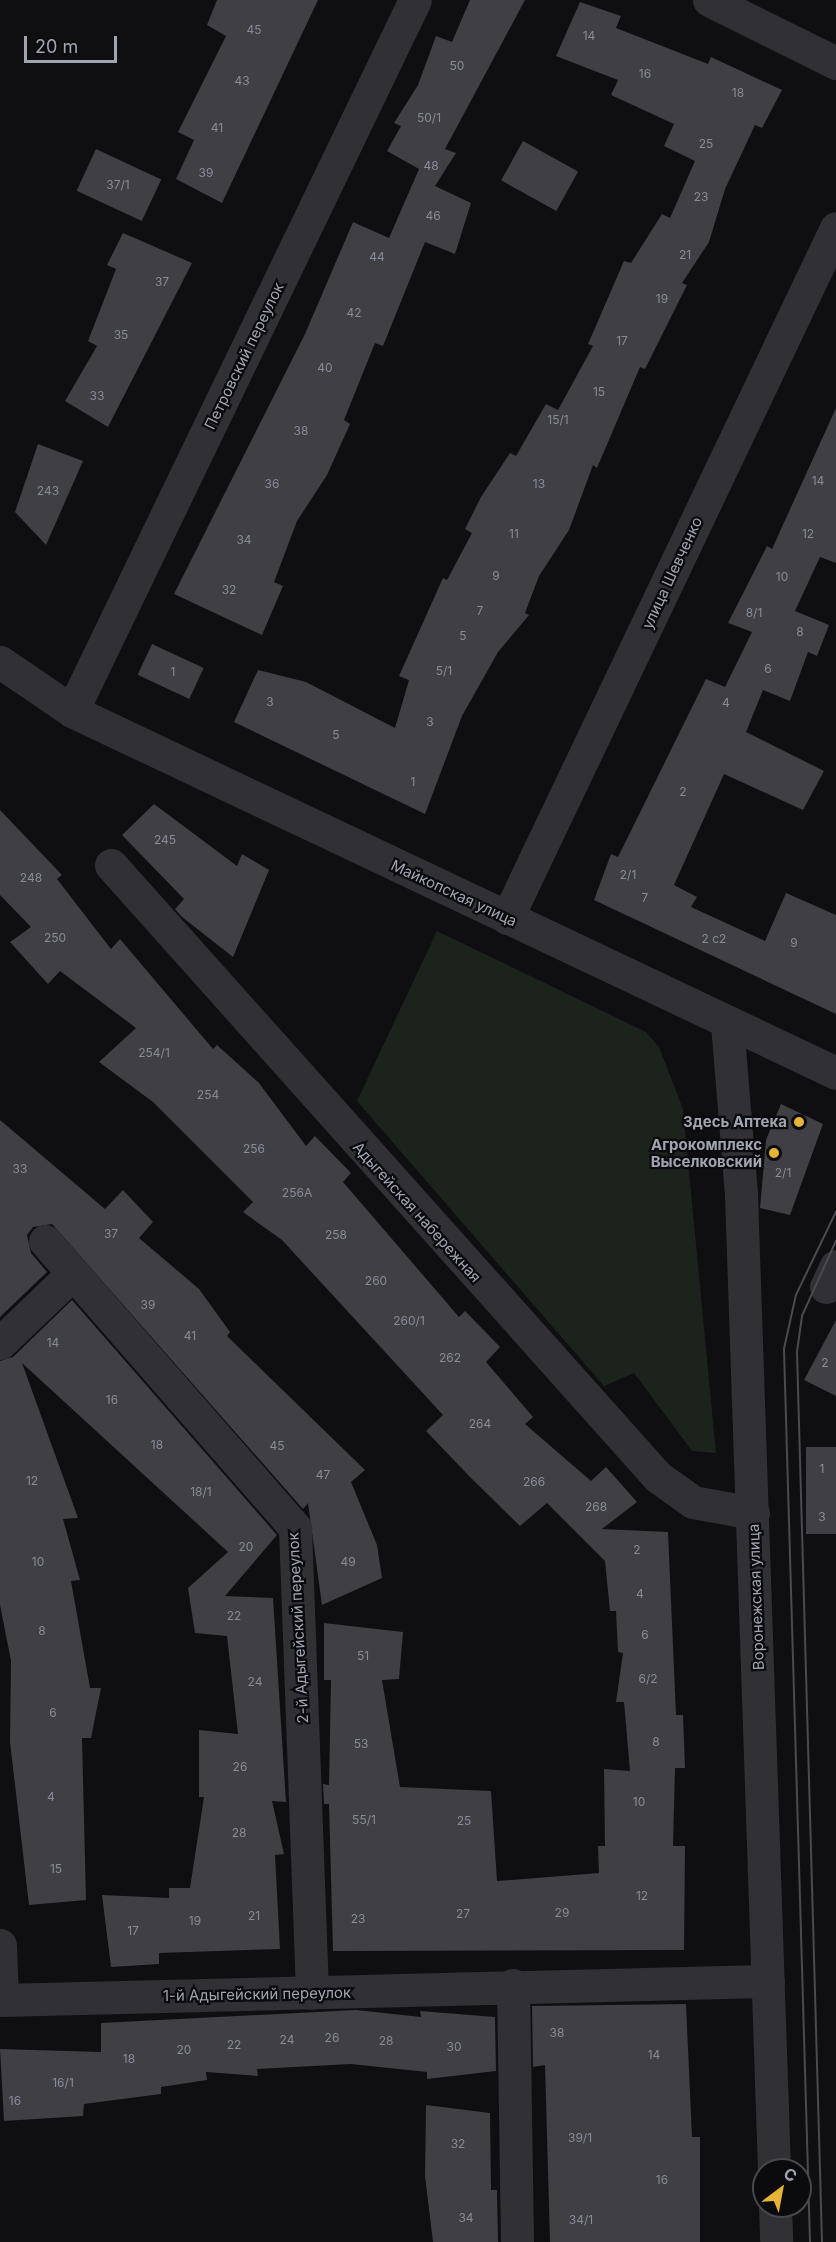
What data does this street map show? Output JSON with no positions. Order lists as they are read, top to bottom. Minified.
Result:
{"streets":{"street":["Петровский переулок","улица Шевченко","Майкопская улица","Адыгейская набережная","Воронежская улица","2-й Адыгейский переулок","1-й Адыгейский переулок"]},"crossings":[["Петровский переулок","Майкопская улица"],["улица Шевченко","Майкопская улица"],["Майкопская улица","Воронежская улица"],["Адыгейская набережная","Воронежская улица"],["Воронежская улица","1-й Адыгейский переулок"],["2-й Адыгейский переулок","1-й Адыгейский переулок"]],"places":["Здесь Аптека","Агрокомплекс Выселковский"],"house_numbers":["45","14","50","16","43","18","50/1","41","25","48","39","37/1","23","46","21","44","37","19","42","35","17","40","15","33","15/1","38","14","36","13","243","11","12","34","9","10","32","7","8/1","8","5","6","5/1","1","3","4","3","5","1","2","245","2/1","248","7","250","2 с2","9","254/1","254","256","33","2/1","256А","37","258","260","39","260/1","41","14","262","2","16","264","18","45","1","47","12","266","18/1","268","3","20","2","10","49","4","22","8","6","51","6/2","24","6","8","53","26","4","10","55/1","25","28","15","12","29","27","21","23","19","17","38","26","24","28","22","30","20","14","18","16/1","16","39/1","32","16","34","34/1"],"scale_bar":"20 m","north":"top right"}
